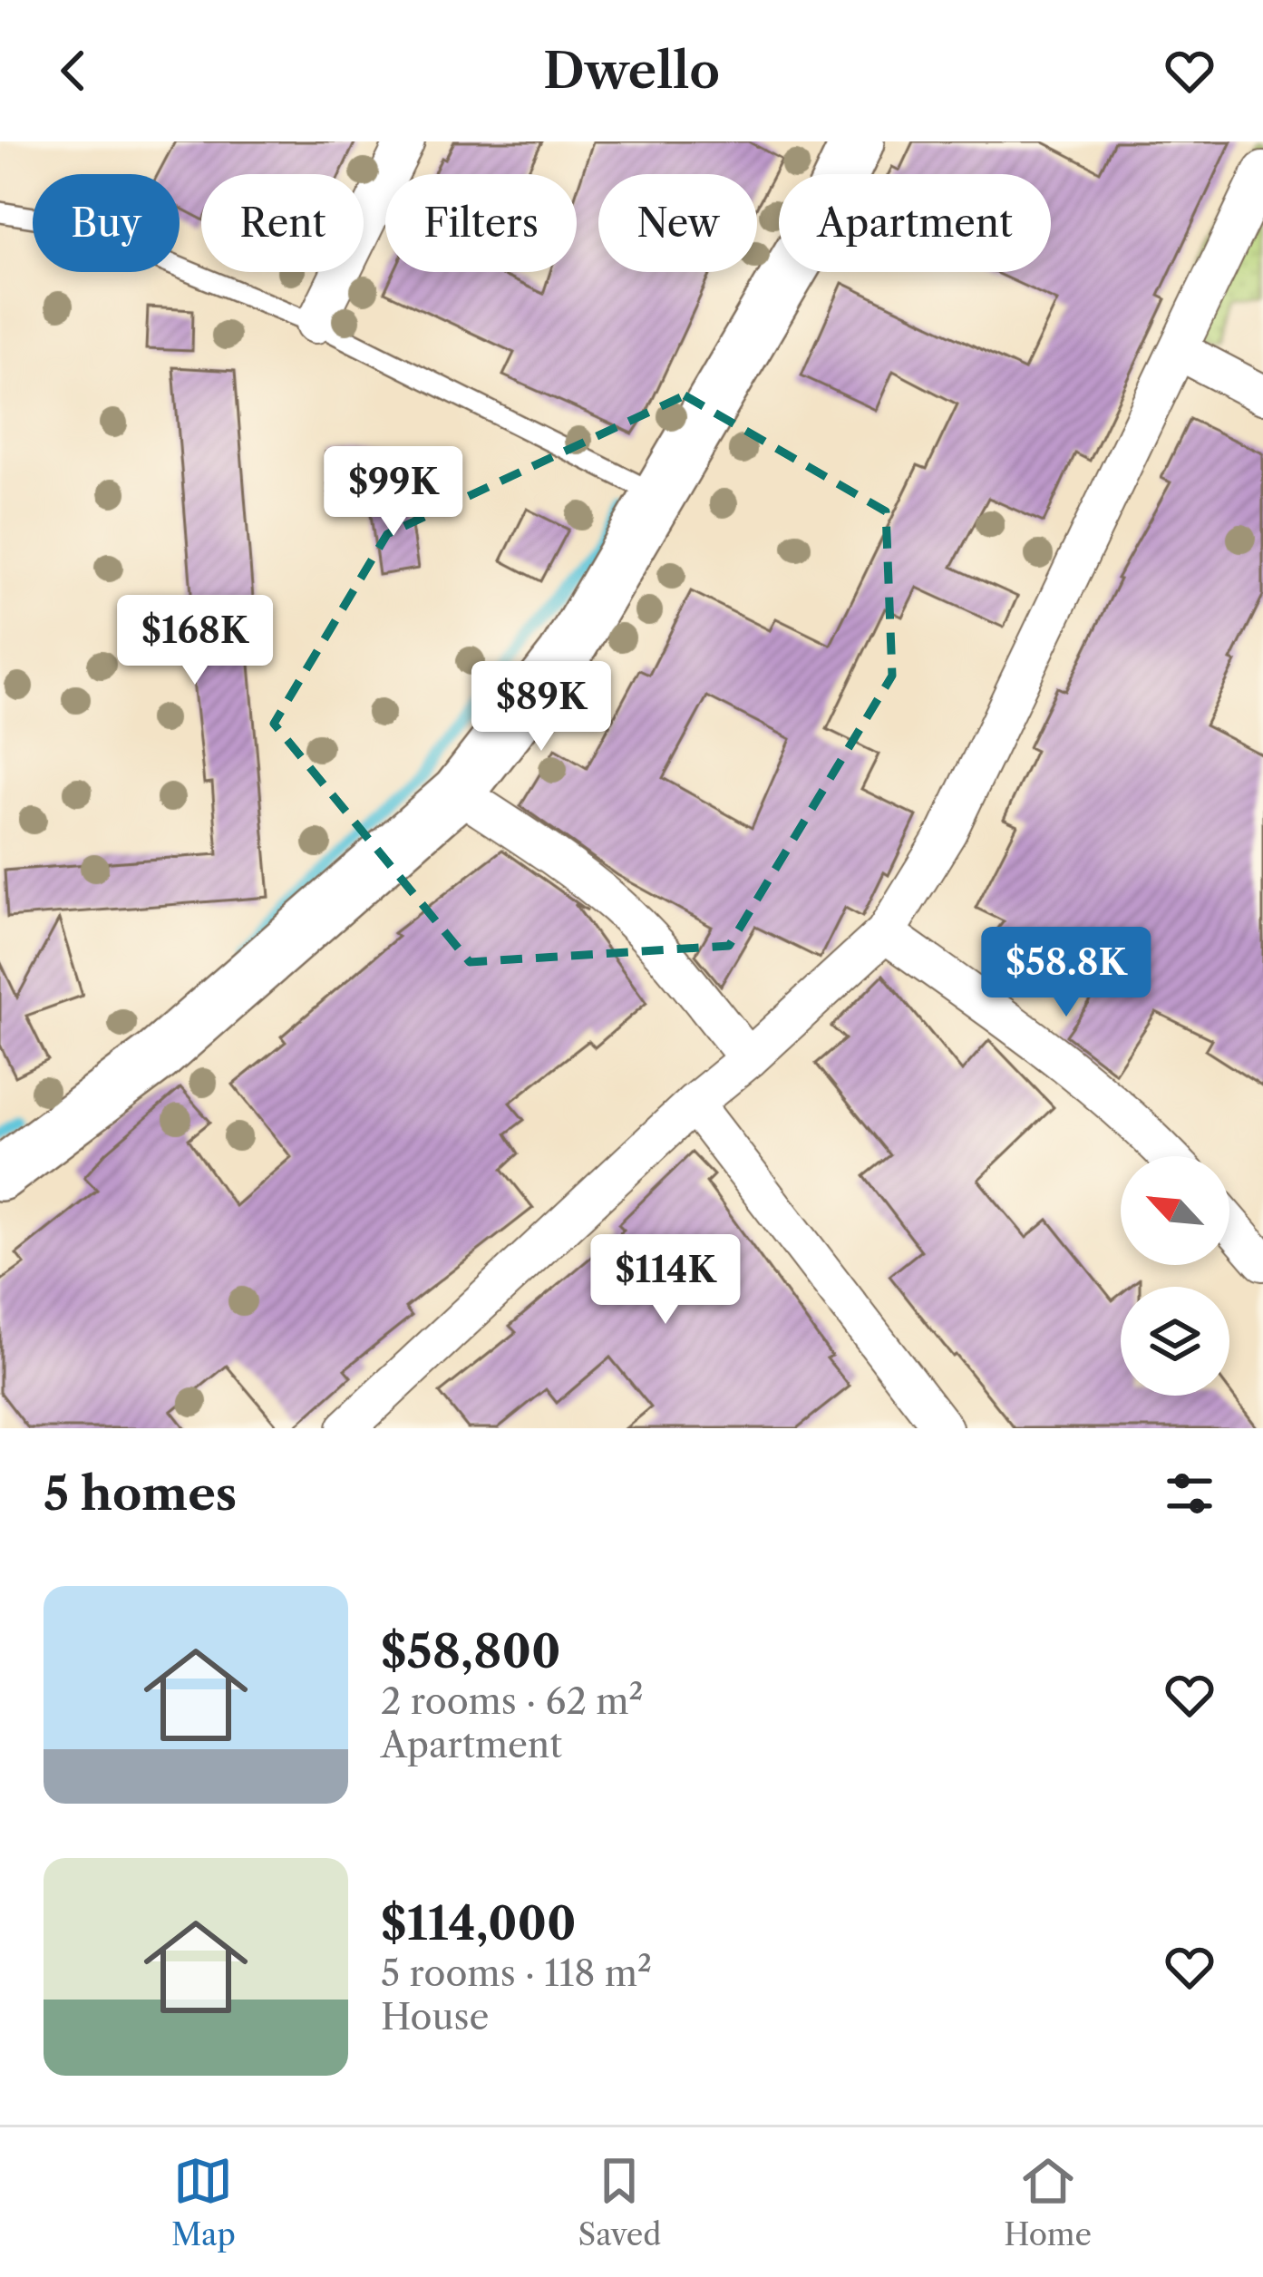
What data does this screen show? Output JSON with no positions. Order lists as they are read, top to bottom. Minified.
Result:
{"north":"top left","page":{"header":"Dwello","chip":["Buy","Rent","Filters","New","Apartment"],"price":["$99K","$168K","$89K","$58.8K","$114K"],"heading":"5 homes","list":[{"name":"$58,800","note":"2 rooms · 62 m² · Apartment"},{"name":"$114,000","note":"5 rooms · 118 m² · House"}],"tabs":["Map","Saved","Home"]}}
